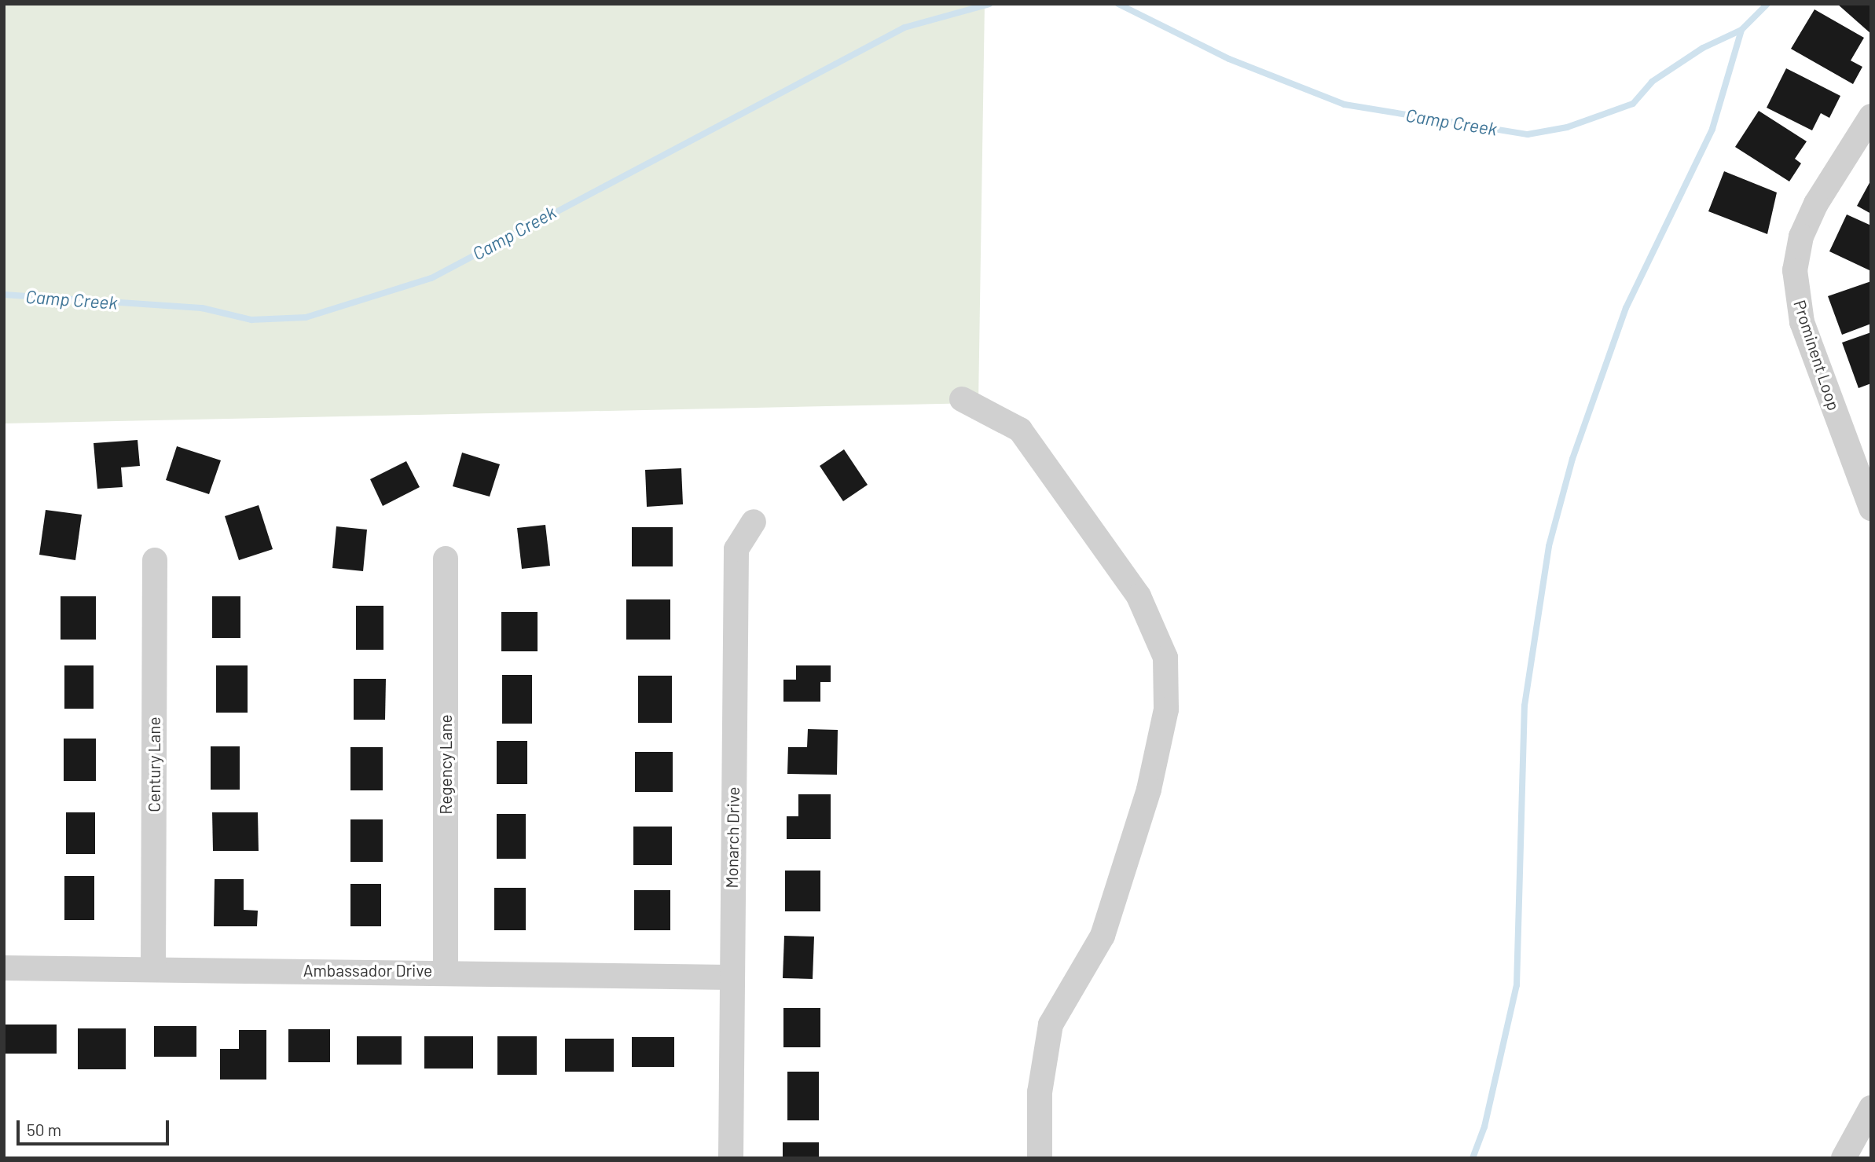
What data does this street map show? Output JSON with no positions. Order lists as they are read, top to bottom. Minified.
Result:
{"streets":{"street":["Prominent Loop","Century Lane","Regency Lane","Monarch Drive","Ambassador Drive"]},"crossings":[["Century Lane","Ambassador Drive"],["Regency Lane","Ambassador Drive"],["Monarch Drive","Ambassador Drive"]],"water":["Camp Creek"],"scale_bar":"50 m"}
